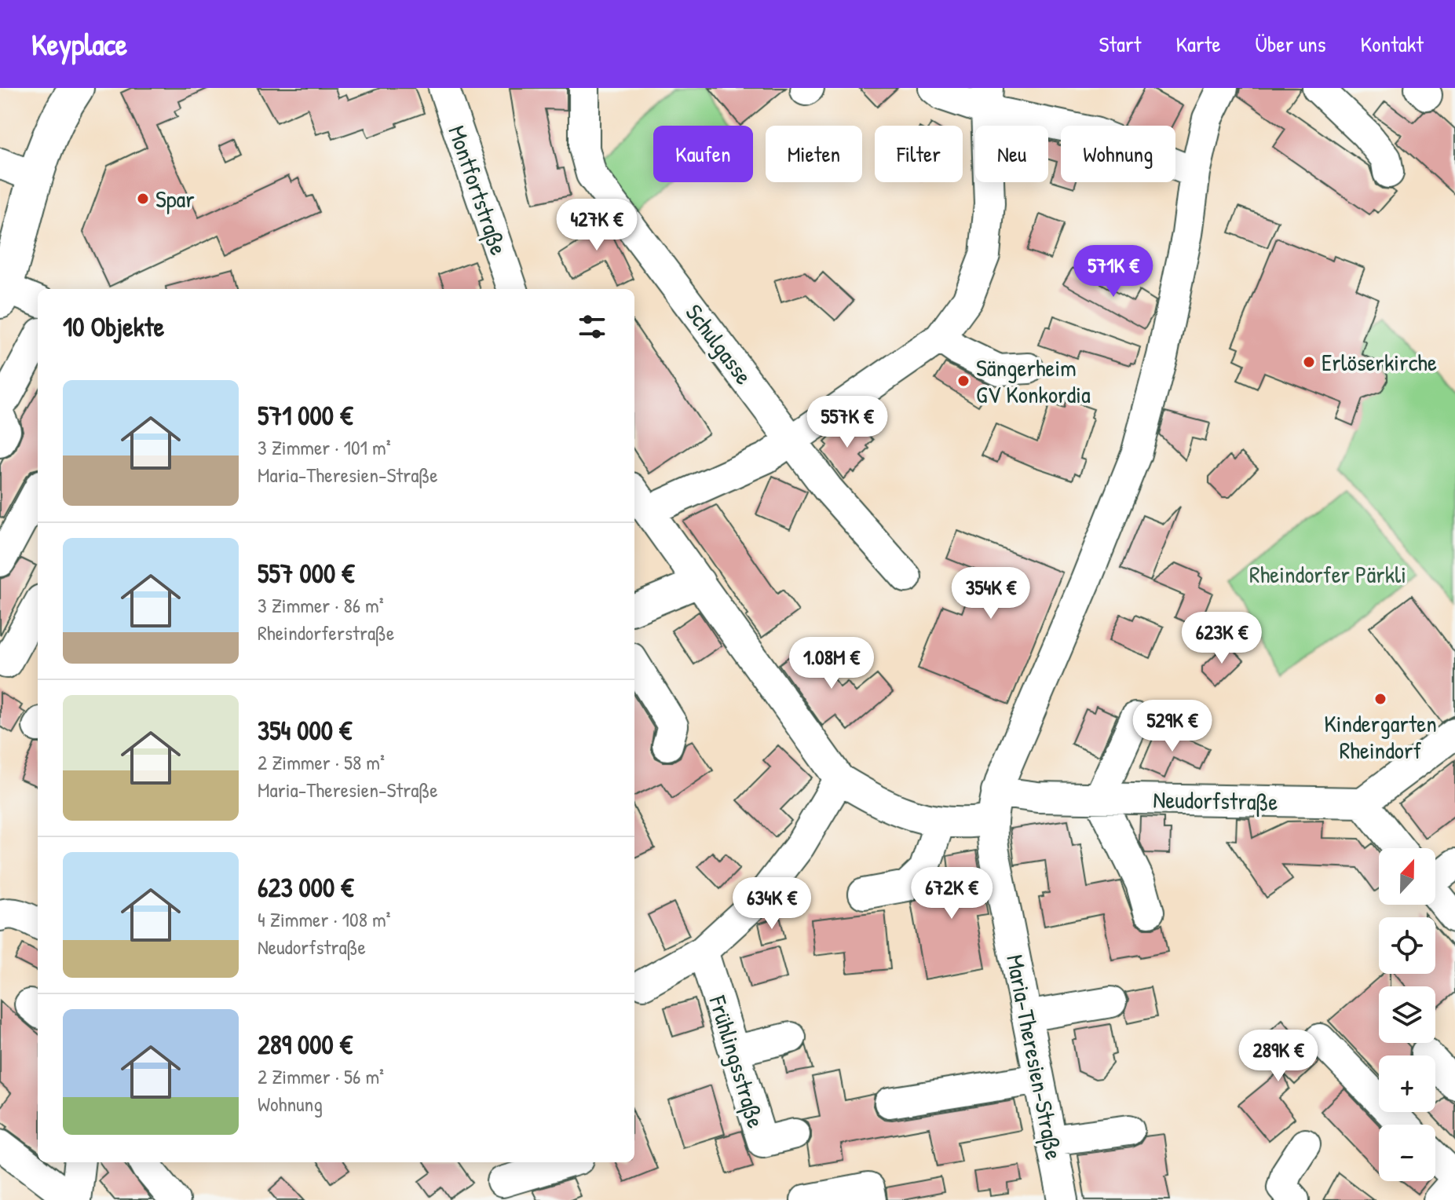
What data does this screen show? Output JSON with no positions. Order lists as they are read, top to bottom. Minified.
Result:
{"streets":{"street":["Montfortstraße","Schulgasse","Neudorfstraße","Maria-Theresien-Straße","Frühlingsstraße"]},"crossings":[["Neudorfstraße","Maria-Theresien-Straße"]],"parks":["Rheindorfer Pärkli"],"places":["Spar","Erlöserkirche","Sängerheim GV Konkordia","Kindergarten Rheindorf"],"north":"top","page":{"header":"Keyplace","nav":["Start","Karte","Über uns","Kontakt"],"chip":["Kaufen","Mieten","Filter","Neu","Wohnung"],"price":["427K €","571K €","557K €","354K €","623K €","1.08M €","529K €","672K €","634K €","289K €"],"heading":"10 Objekte","list":[{"name":"571 000 €","note":"3 Zimmer · 101 m² · Maria-Theresien-Straße"},{"name":"557 000 €","note":"3 Zimmer · 86 m² · Rheindorferstraße"},{"name":"354 000 €","note":"2 Zimmer · 58 m² · Maria-Theresien-Straße"},{"name":"623 000 €","note":"4 Zimmer · 108 m² · Neudorfstraße"},{"name":"289 000 €","note":"2 Zimmer · 56 m² · Wohnung"}],"map_buttons":["+","−"]}}
